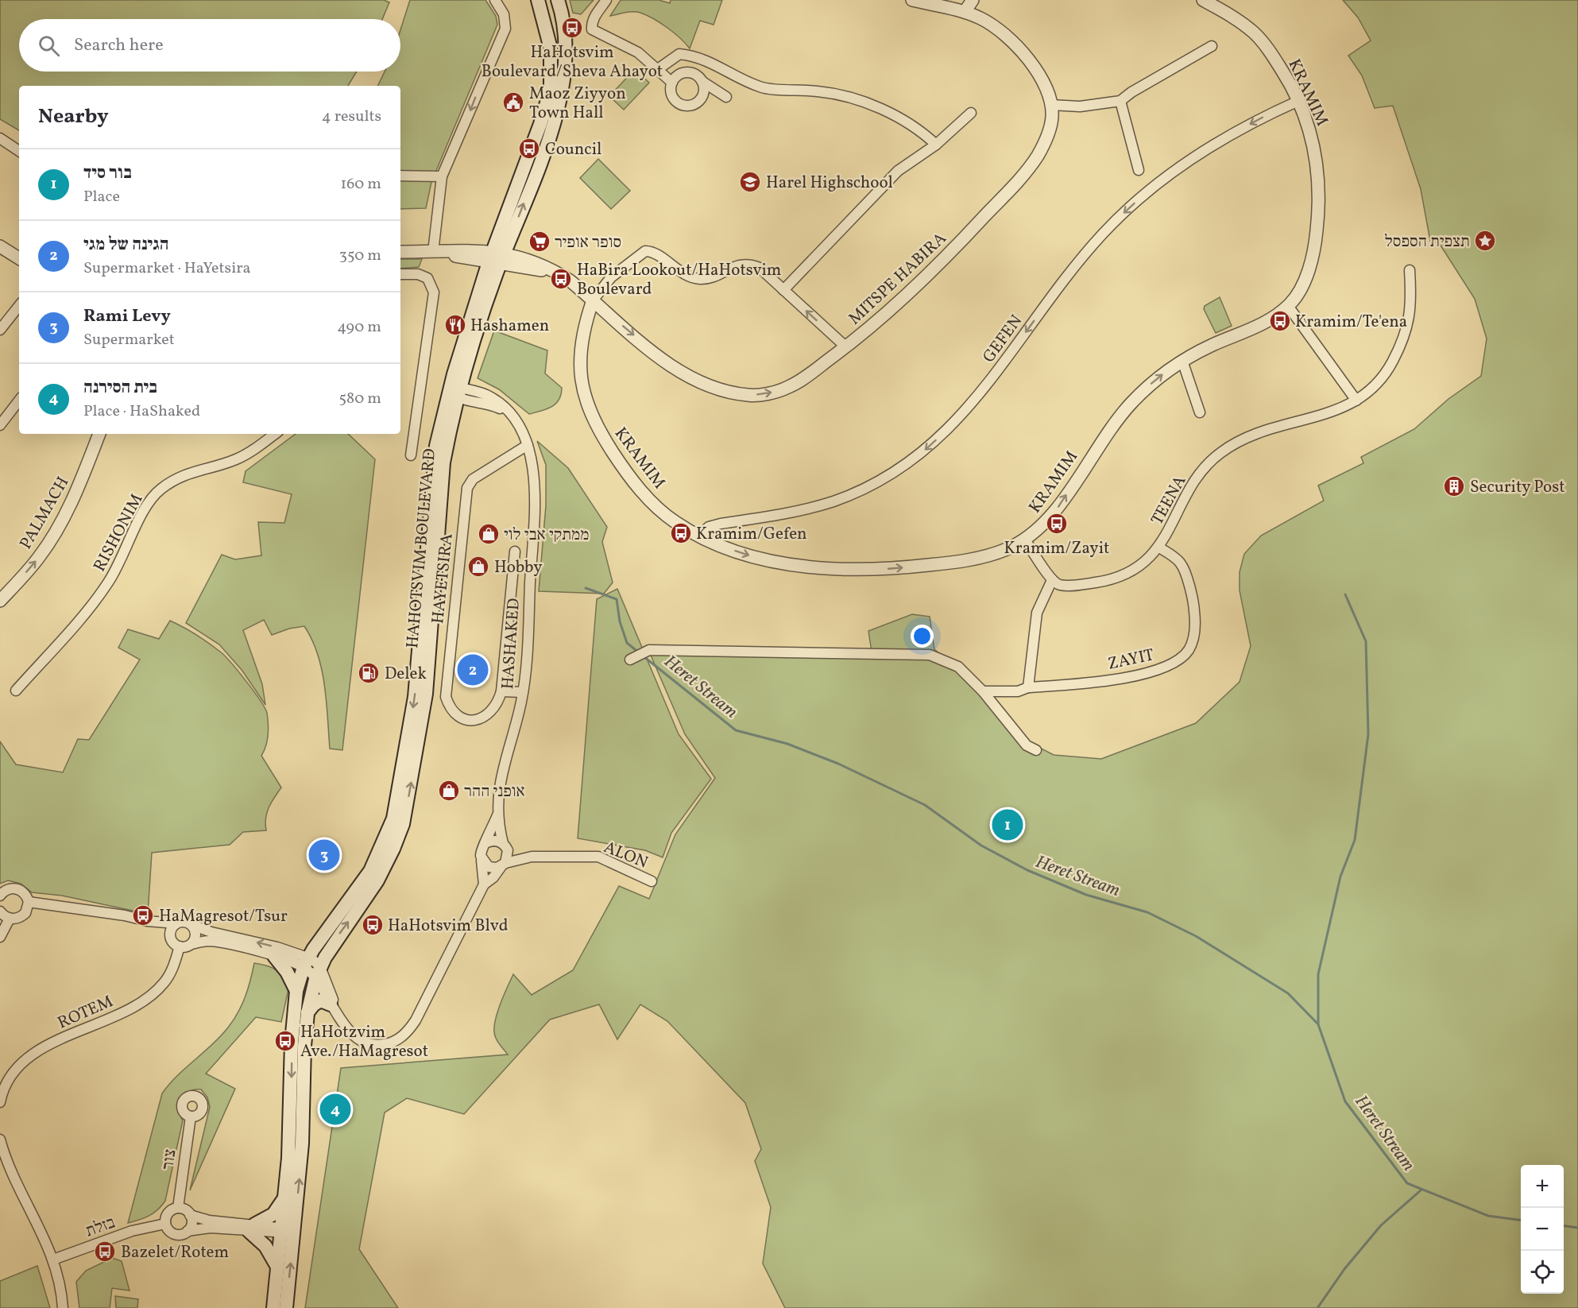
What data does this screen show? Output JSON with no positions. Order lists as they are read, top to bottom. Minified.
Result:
{"streets":{"main road":["HAHOTSVIM BOULEVARD"],"street":["KRAMIM","MITSPE HABIRA","GEFEN","TEENA","PALMACH","RISHONIM","HAYETSIRA","HASHAKED","ZAYIT","ALON","ROTEM","צור","בזלת"]},"crossings":[["KRAMIM","MITSPE HABIRA"],["KRAMIM","GEFEN"],["MITSPE HABIRA","HAHOTSVIM BOULEVARD"],["TEENA","ZAYIT"],["HAYETSIRA","HASHAKED"],["HASHAKED","ALON"],["צור","בזלת"]],"one_way":["KRAMIM","GEFEN","PALMACH"],"water":["Heret Stream"],"places":{"bus stop":["HaHotsvim Boulevard/Sheva Ahayot","Council","HaBira Lookout/HaHotsvim Boulevard","Kramim/Te'ena","Kramim/Zayit","Kramim/Gefen","HaMagresot/Tsur","HaHotsvim Blvd","HaHotzvim Ave./HaMagresot","Bazelet/Rotem"],"public building":["Maoz Ziyyon Town Hall"],"school or university":["Harel Highschool"],"place":["תצפית הספסל"],"supermarket":["סופר אופיר"],"restaurant":["Hashamen"],"building":["Security Post"],"shop":["ממתקי אבי לוי","Hobby","אופני ההר"],"fuel station":["Delek"]},"page":{"search":"Search here","heading":["Nearby","4 results"],"list":[{"mark":"1","name":"בור סיד","note":"Place","value":"160 m"},{"mark":"2","name":"הגינה של מגי","note":"Supermarket · HaYetsira","value":"350 m"},{"mark":"3","name":"Rami Levy","note":"Supermarket","value":"490 m"},{"mark":"4","name":"בית הסירנה","note":"Place · HaShaked","value":"580 m"}],"pins":["2","1","3","4"],"map_buttons":["+","−"]}}
